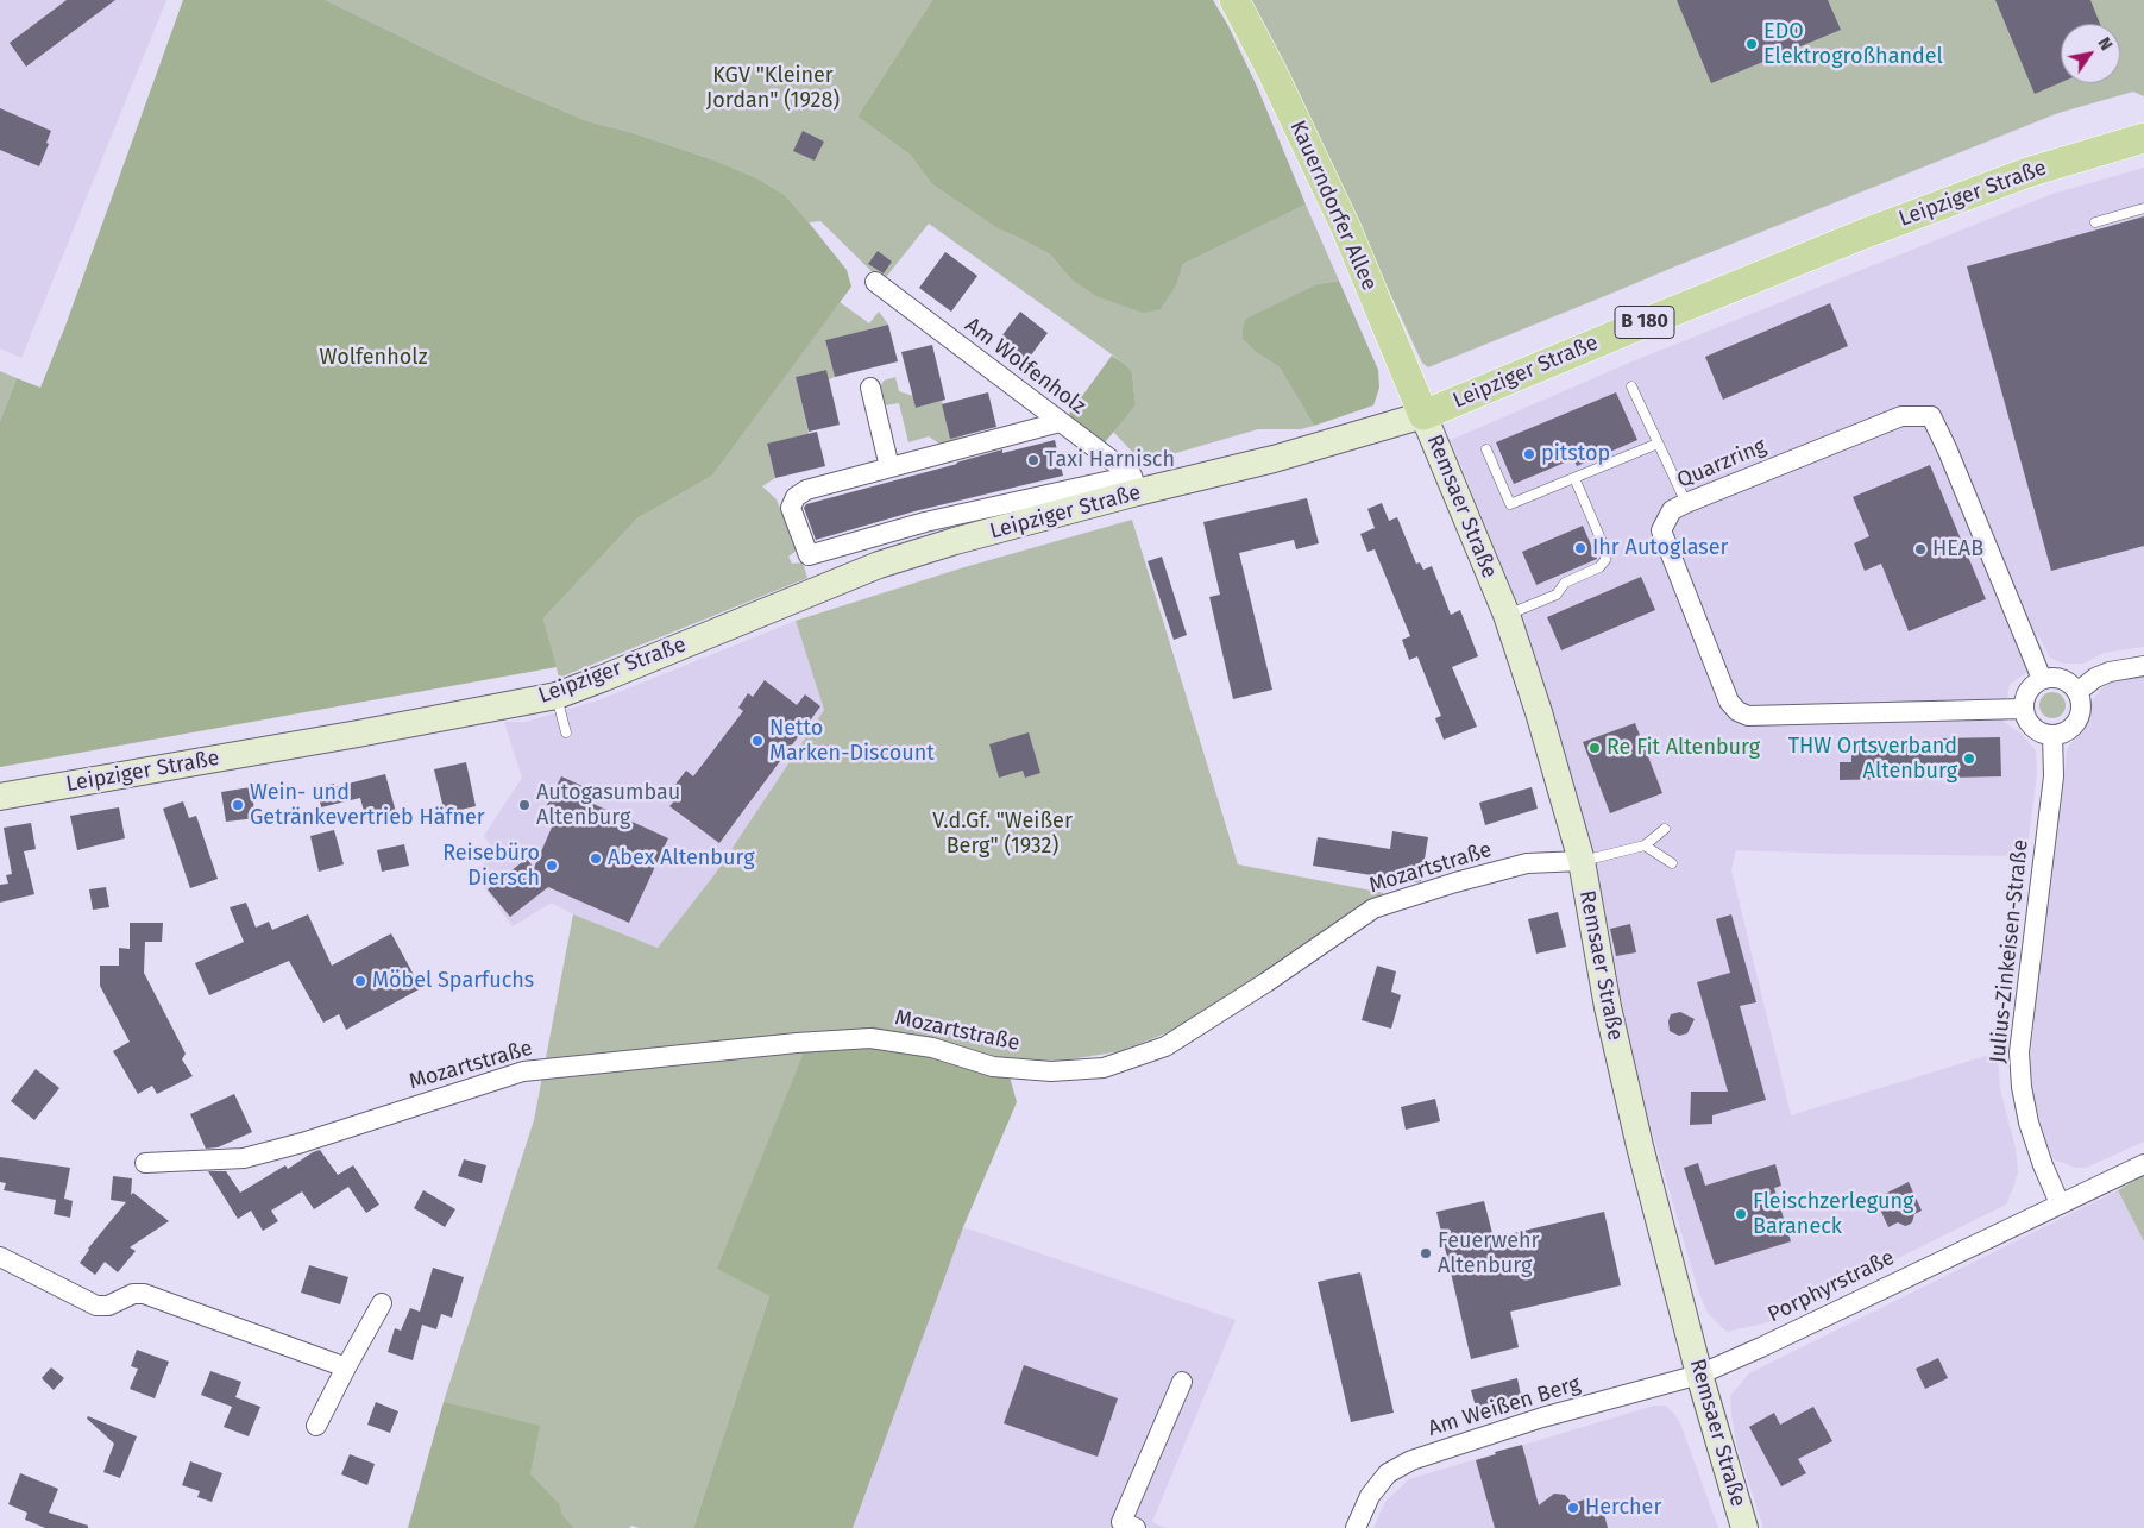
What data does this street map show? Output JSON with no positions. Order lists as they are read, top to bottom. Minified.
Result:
{"streets":{"main road":["Leipziger Straße","Kauerndorfer Allee","B 180"],"street":["Am Wolfenholz","Quarzring","Remsaer Straße","Mozartstraße","Julius-Zinkeisen-Straße","Porphyrstraße","Am Weißen Berg"]},"crossings":[["Leipziger Straße","Kauerndorfer Allee"],["Leipziger Straße","Am Wolfenholz"],["Leipziger Straße","Remsaer Straße"],["Kauerndorfer Allee","Remsaer Straße"],["Quarzring","Julius-Zinkeisen-Straße"],["Remsaer Straße","Mozartstraße"],["Remsaer Straße","Porphyrstraße"],["Remsaer Straße","Am Weißen Berg"],["Julius-Zinkeisen-Straße","Porphyrstraße"],["Porphyrstraße","Am Weißen Berg"]],"parks":["KGV \"Kleiner Jordan\" (1928)","Wolfenholz","V.d.Gf. \"Weißer Berg\" (1932)"],"places":["EDO Elektrogroßhandel","pitstop","Taxi Harnisch","Ihr Autoglaser","HEAB","Netto Marken-Discount","Re Fit Altenburg","THW Ortsverband Altenburg","Wein- und Getränkevertrieb Häfner","Autogasumbau Altenburg","Abex Altenburg","Reisebüro Diersch","Möbel Sparfuchs","Fleischzerlegung Baraneck","Feuerwehr Altenburg","Hercher"],"north":"top right"}
